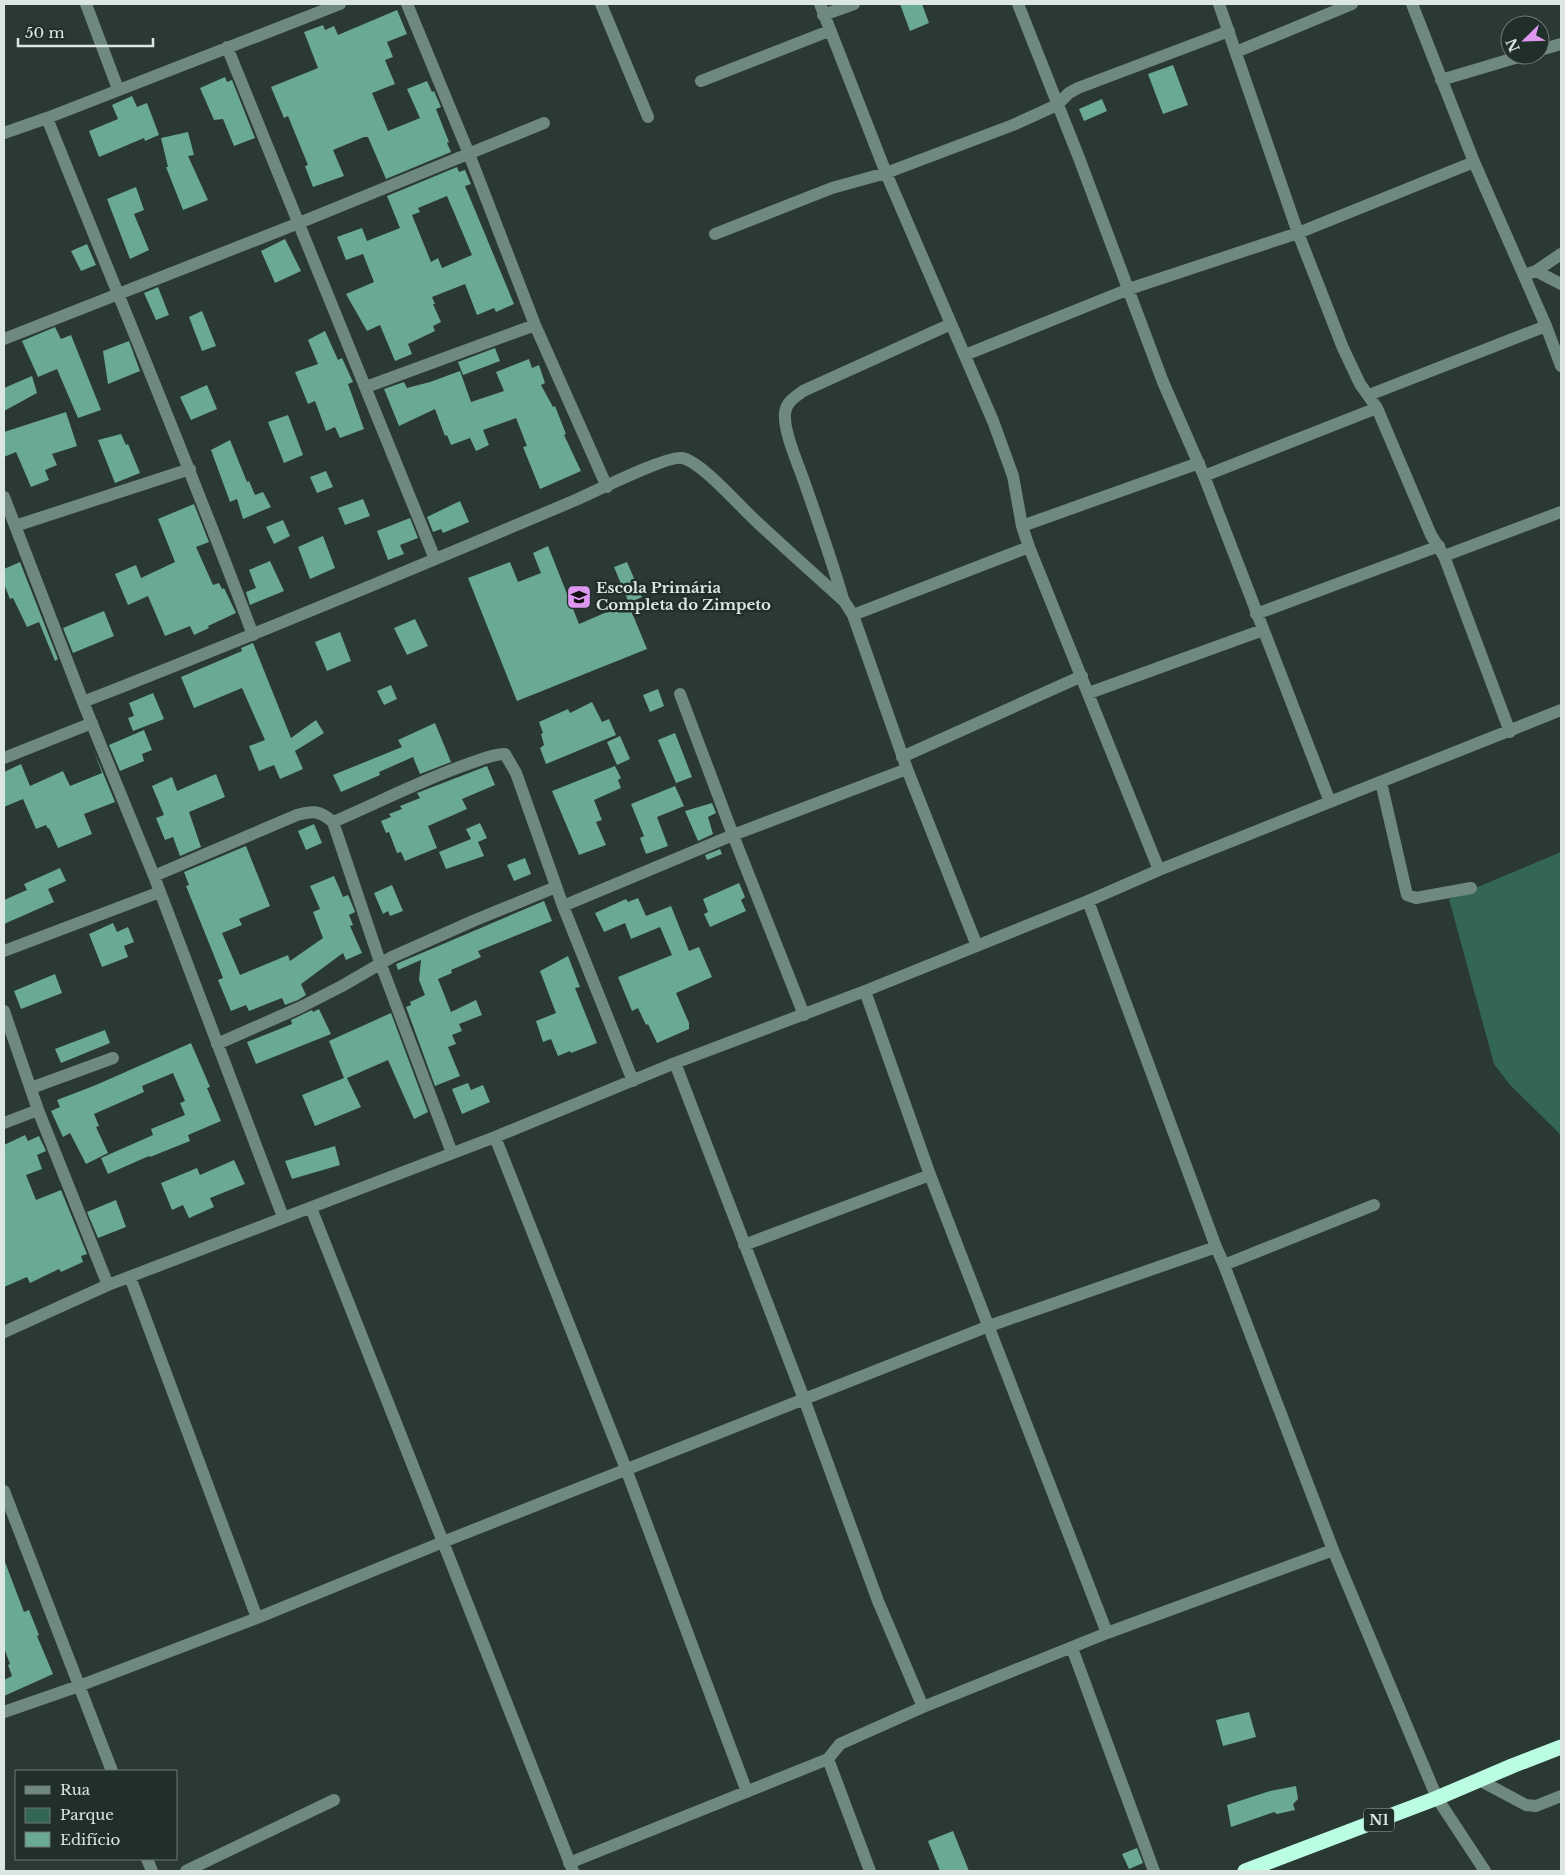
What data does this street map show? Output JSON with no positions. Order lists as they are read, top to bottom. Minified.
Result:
{"streets":{"highway":["N1"]},"places":{"school or university":["Escola Primária Completa do Zimpeto"]},"legend":["Rua","Parque","Edifício"],"scale_bar":"50 m","north":"bottom left"}
